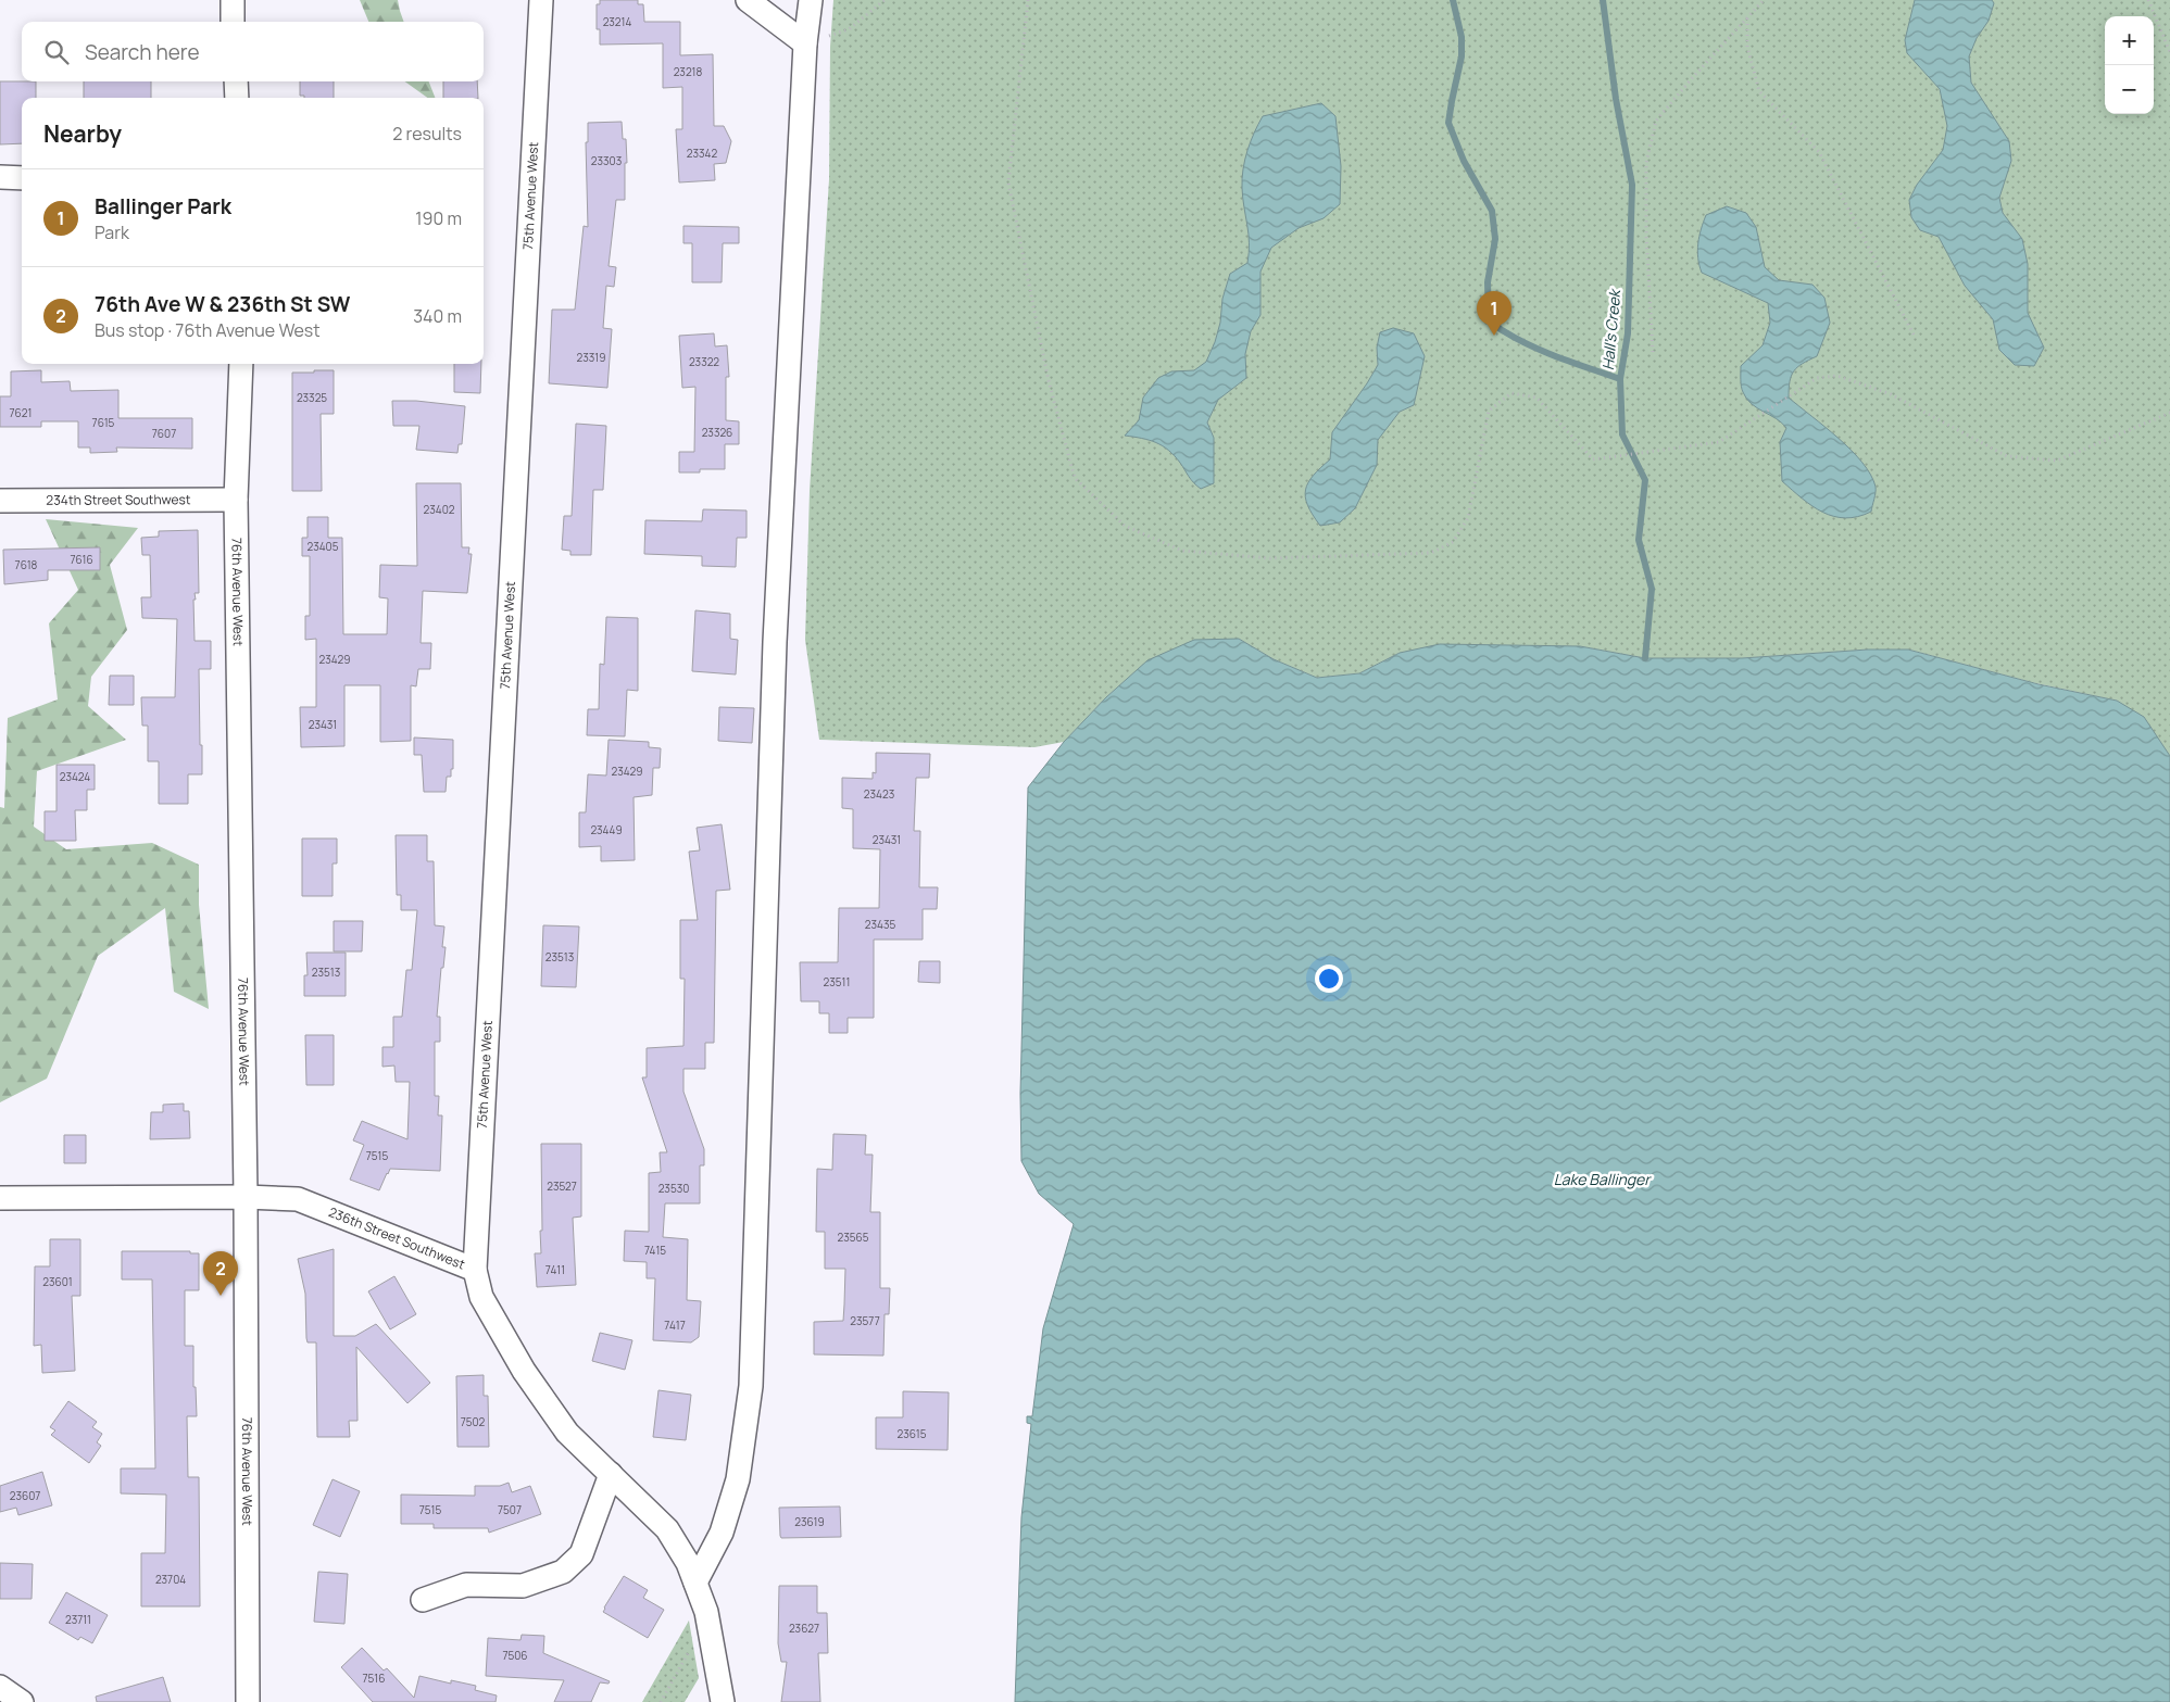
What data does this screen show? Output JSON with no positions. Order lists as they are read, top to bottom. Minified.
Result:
{"streets":{"street":["75th Avenue West","234th Street Southwest","76th Avenue West","236th Street Southwest"]},"crossings":[["75th Avenue West","236th Street Southwest"],["234th Street Southwest","76th Avenue West"],["76th Avenue West","236th Street Southwest"]],"water":["Hall's Creek","Lake Ballinger"],"house_numbers":["23214","23218","23342","23303","23319","23322","23325","7621","7615","23326","7607","23402","23405","7616","7618","23429","23431","23429","23424","23423","23449","23431","23435","23513","23513","23511","7515","23527","23530","23565","7415","7411","23601","23577","7417","7502","23615","23607","7515","7507","23619","23704","23711","23627","7506","7516"],"page":{"map_buttons":["+","−"],"search":"Search here","heading":["Nearby","2 results"],"list":[{"mark":"1","name":"Ballinger Park","note":"Park","value":"190 m"},{"mark":"2","name":"76th Ave W & 236th St SW","note":"Bus stop · 76th Avenue West","value":"340 m"}],"pins":["1","2"]}}
